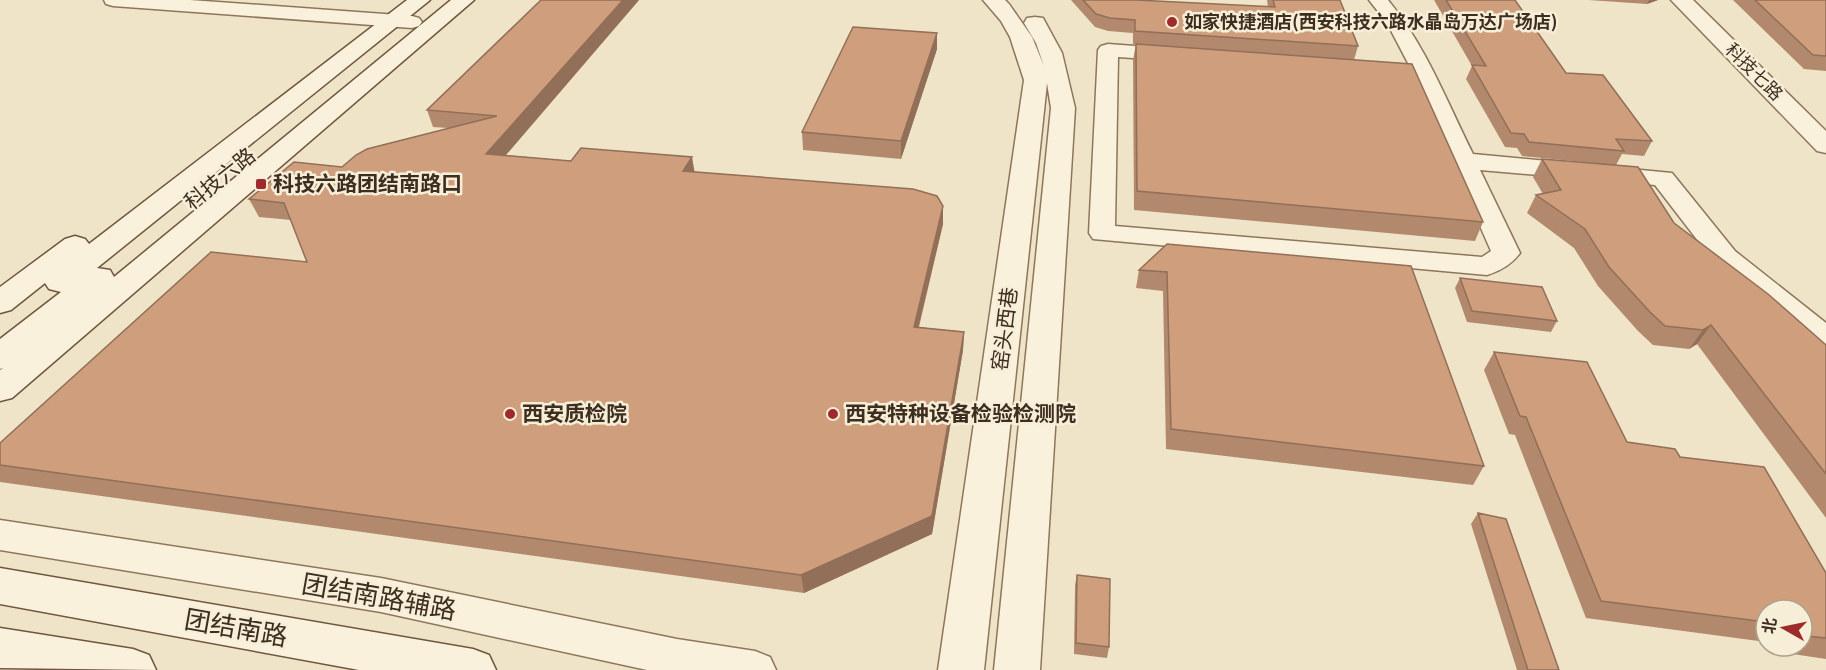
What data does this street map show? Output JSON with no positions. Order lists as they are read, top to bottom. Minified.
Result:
{"streets":{"main road":["科技七路","科技六路","窑头西巷","团结南路"],"street":["团结南路辅路"]},"places":{"other":["如家快捷酒店(西安科技六路水晶岛万达广场店)","西安质检院","西安特种设备检验检测院"],"transit":["科技六路团结南路口"]},"north":"left"}
